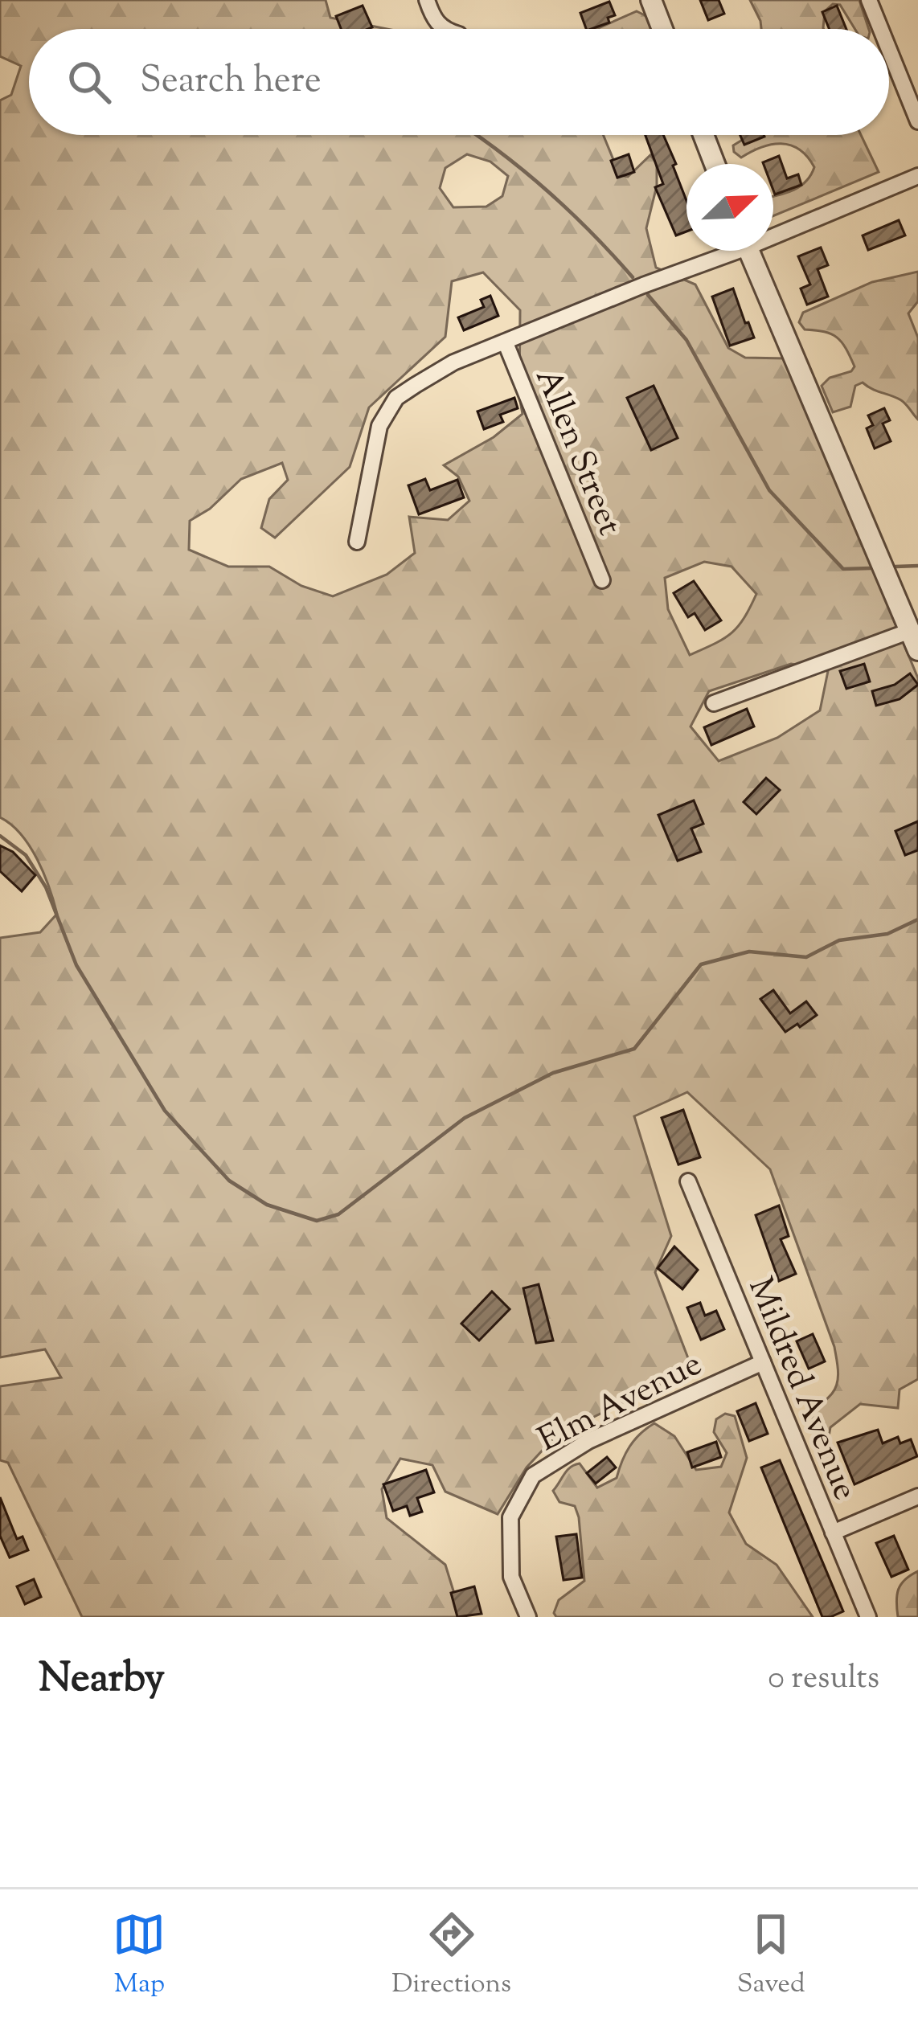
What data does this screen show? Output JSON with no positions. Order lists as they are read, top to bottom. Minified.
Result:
{"streets":{"street":["Allen Street","Mildred Avenue","Elm Avenue"]},"crossings":[["Mildred Avenue","Elm Avenue"]],"north":"top right","page":{"search":"Search here","heading":["Nearby","0 results"],"nav":["Map","Directions","Saved"]}}
